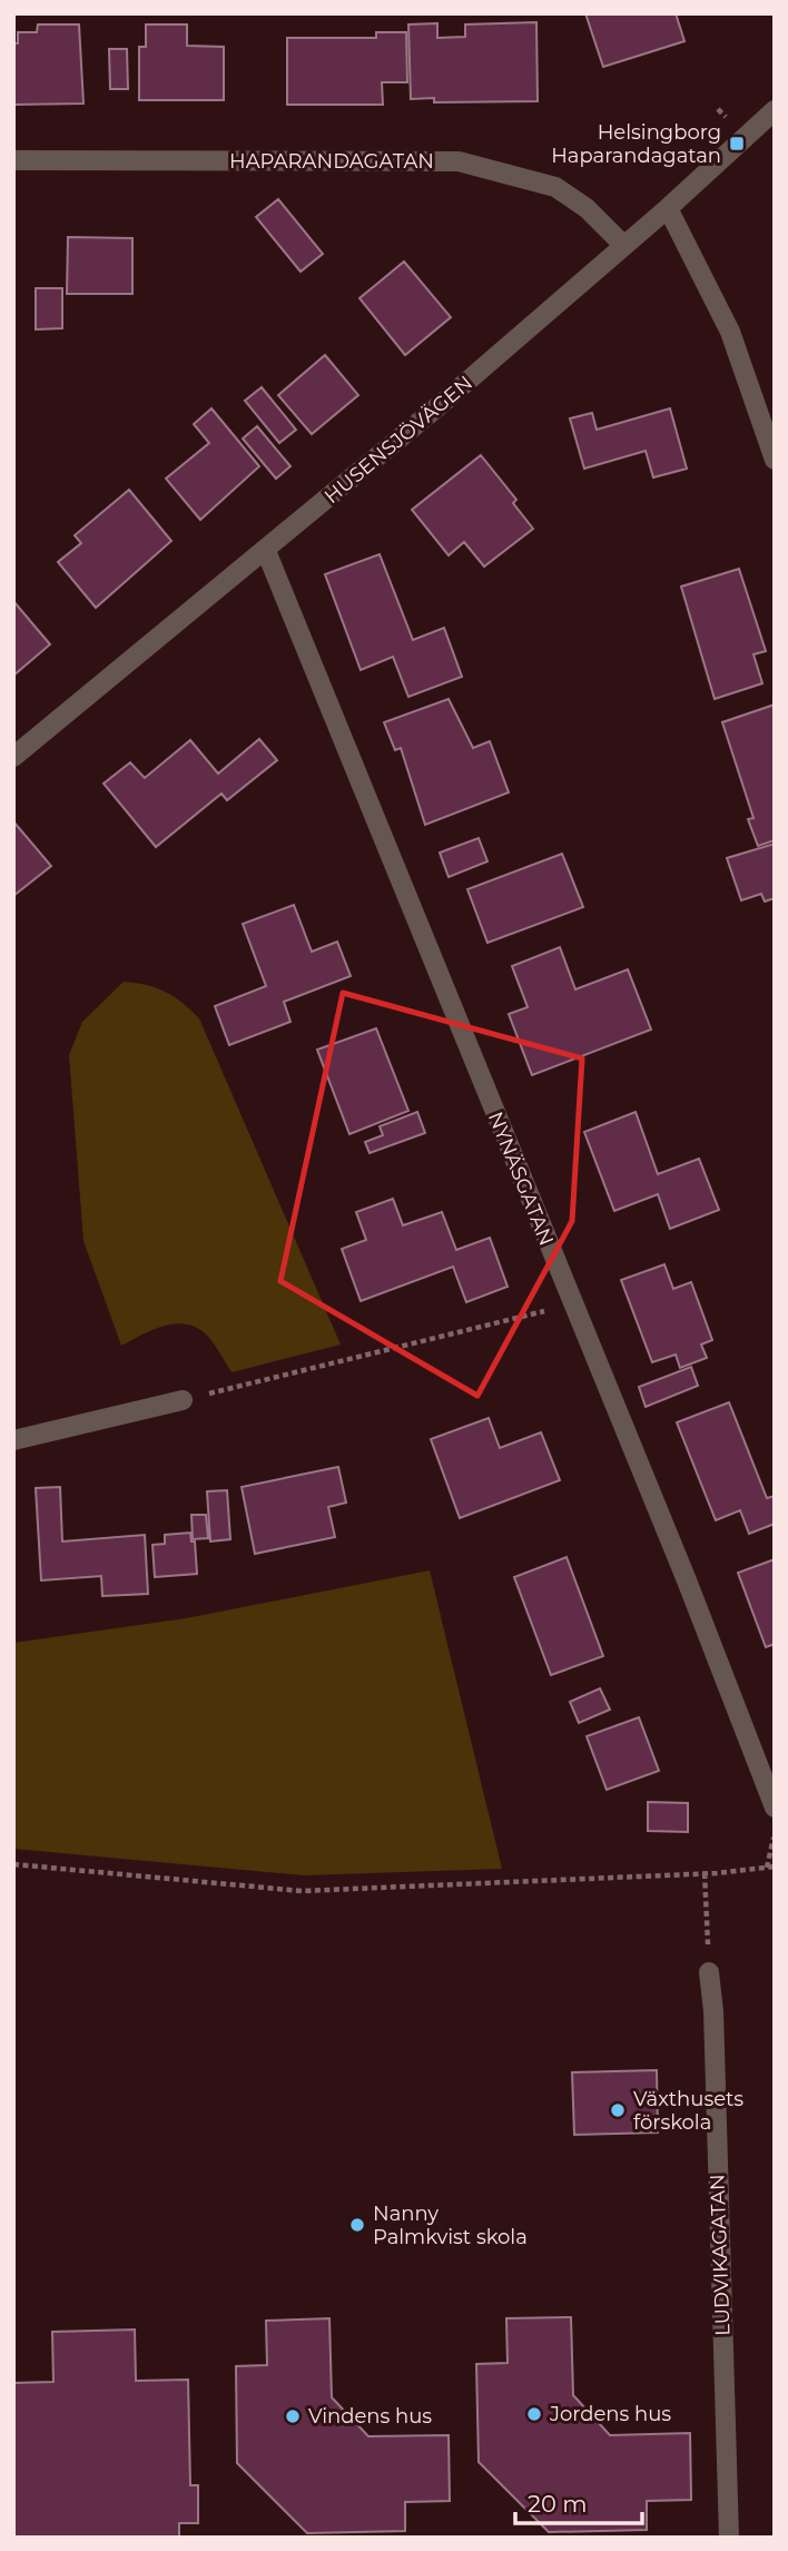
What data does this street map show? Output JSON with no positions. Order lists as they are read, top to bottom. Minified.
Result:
{"streets":{"street":["HAPARANDAGATAN","HUSENSJÖVÄGEN","NYNÄSGATAN","LUDVIKAGATAN"]},"crossings":[["HAPARANDAGATAN","HUSENSJÖVÄGEN"],["HUSENSJÖVÄGEN","NYNÄSGATAN"]],"places":{"transit":["Helsingborg Haparandagatan"],"other":["Växthusets förskola","Nanny Palmkvist skola","Jordens hus","Vindens hus"]},"scale_bar":"20 m"}
